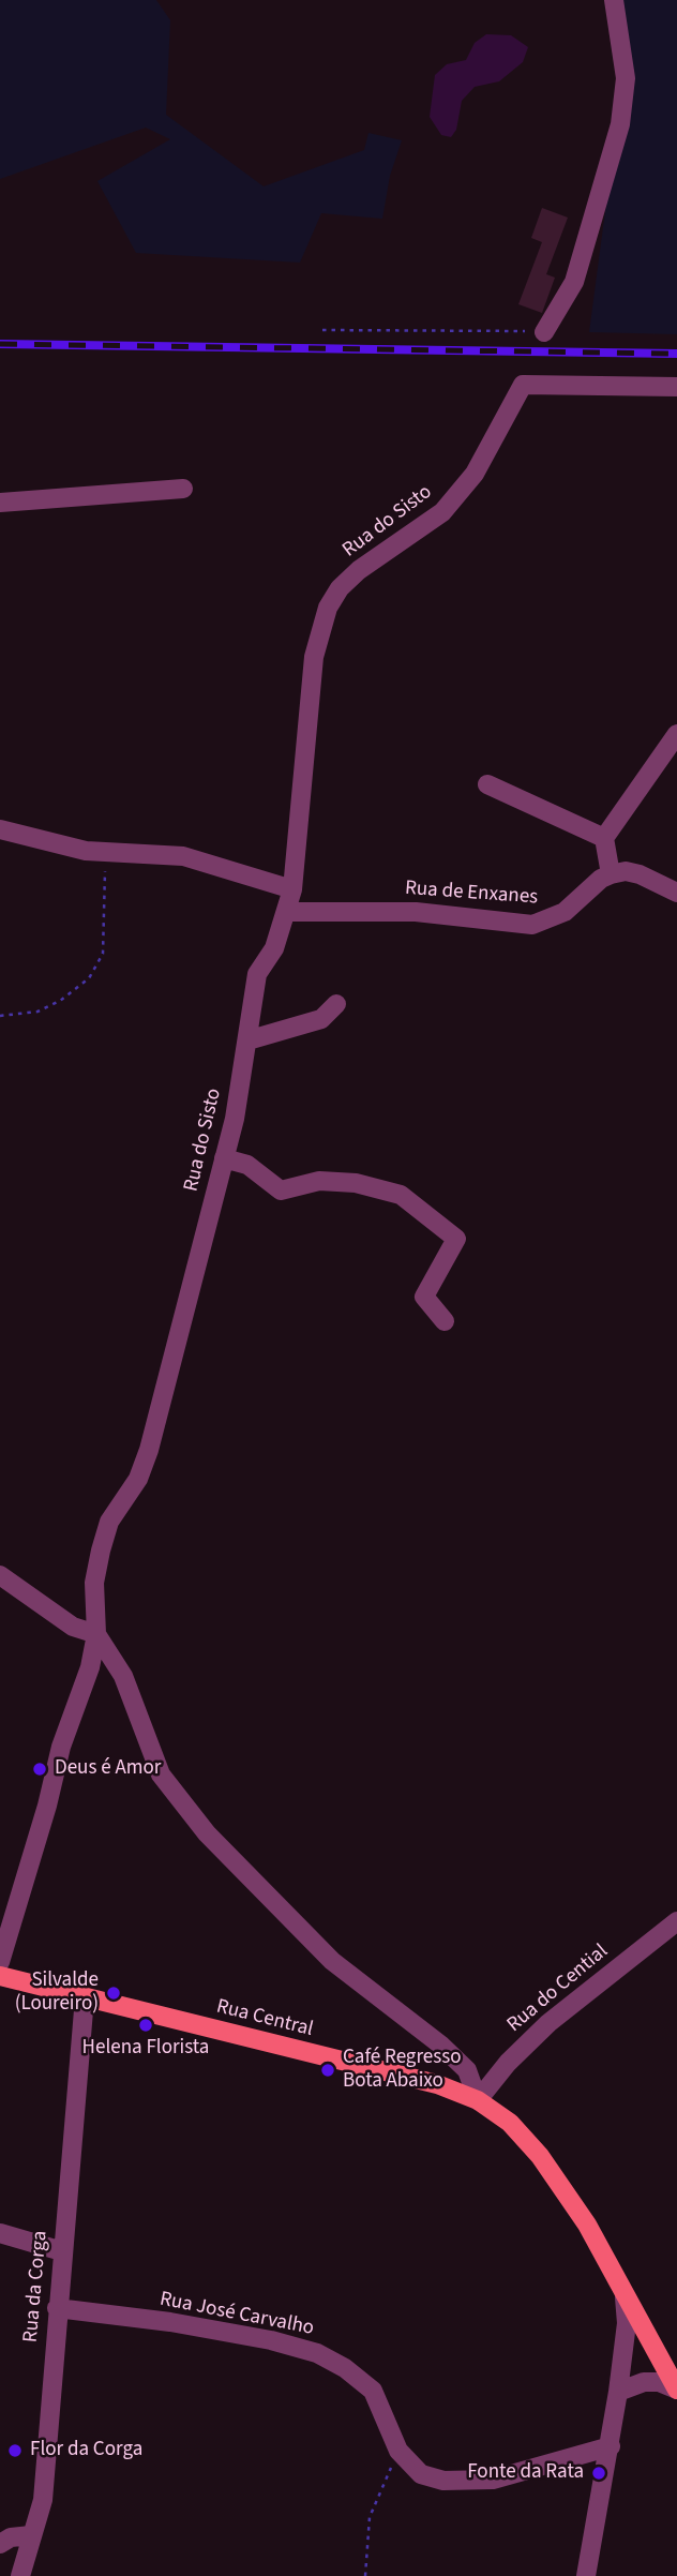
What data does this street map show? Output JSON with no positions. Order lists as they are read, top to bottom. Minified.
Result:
{"streets":{"main road":["Rua Central"],"street":["Rua do Sisto","Rua de Enxanes","Rua do Cential","Rua da Corga","Rua José Carvalho"]},"crossings":[["Rua do Sisto","Rua de Enxanes"],["Rua do Cential","Rua Central"],["Rua Central","Rua da Corga"],["Rua da Corga","Rua José Carvalho"]],"places":["Deus é Amor","Silvalde (Loureiro)","Helena Florista","Café Regresso Bota Abaixo","Flor da Corga","Fonte da Rata"]}
